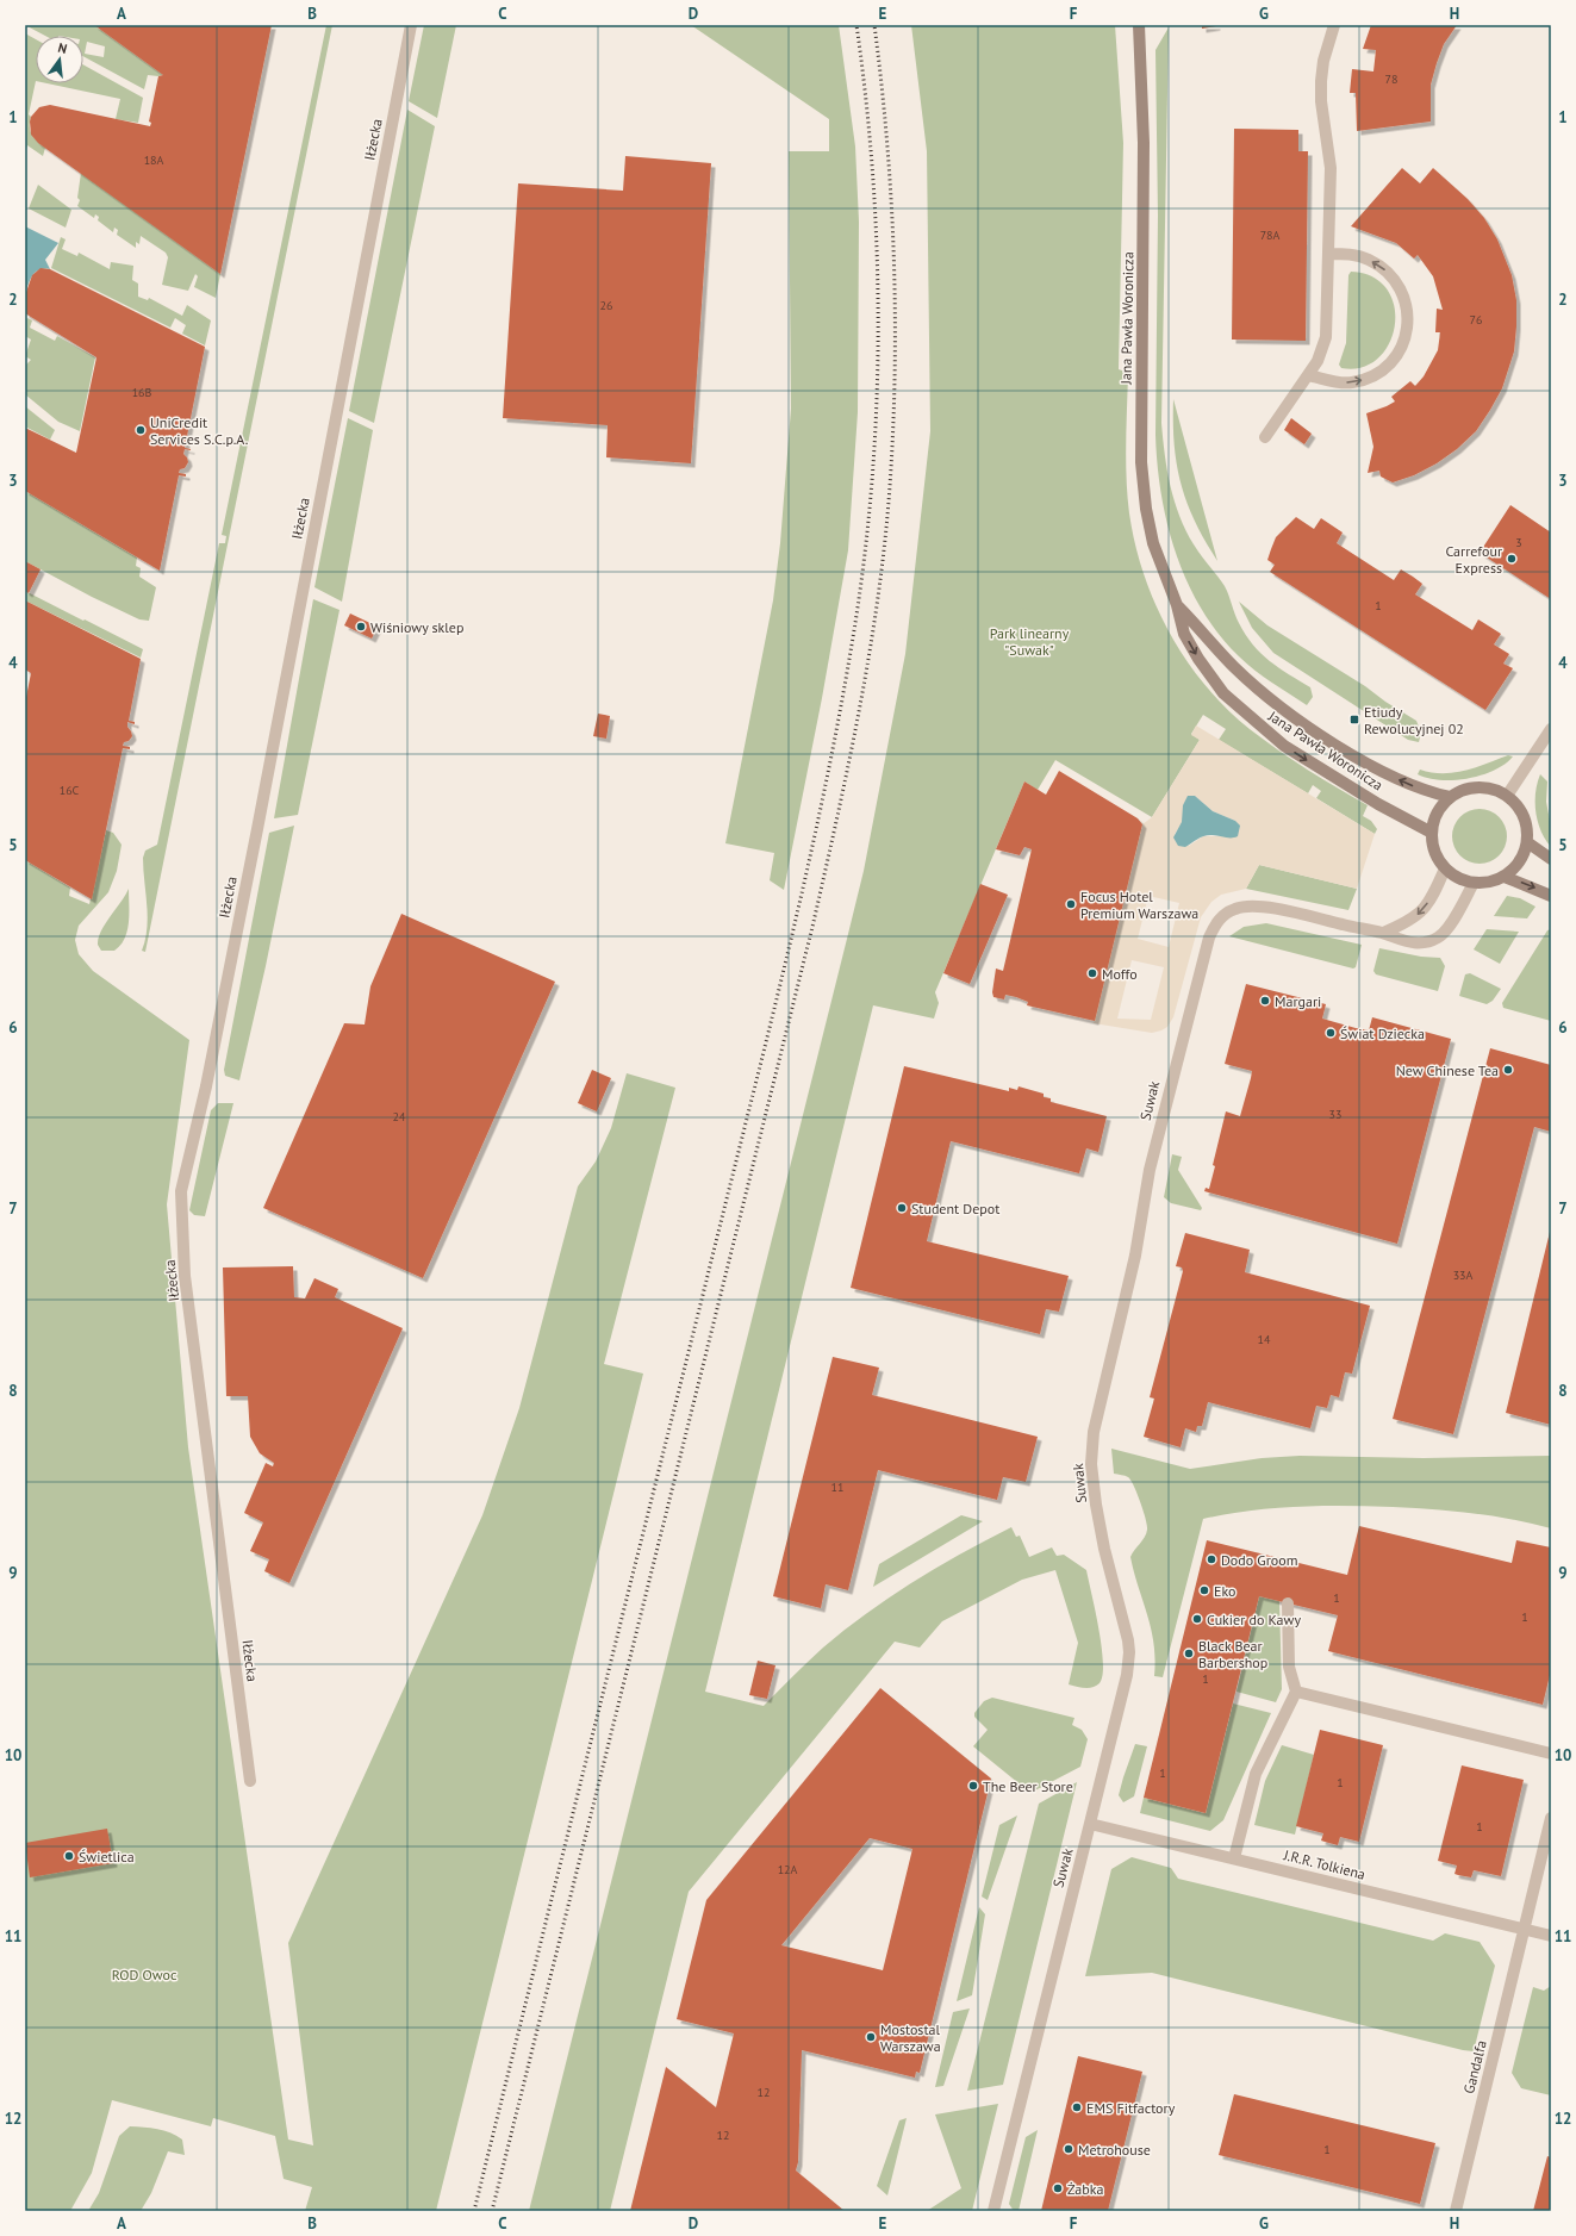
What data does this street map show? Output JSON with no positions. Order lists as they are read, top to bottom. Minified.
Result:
{"streets":{"street":["Iłżecka","Jana Pawła Woronicza","Suwak","J.R.R. Tolkiena","Gandalfa"]},"crossings":[["Jana Pawła Woronicza","Suwak"],["Suwak","J.R.R. Tolkiena"],["J.R.R. Tolkiena","Gandalfa"]],"parks":["Park linearny \"Suwak\"","ROD Owoc"],"places":{"other":["UniCredit Services S.C.p.A.","Carrefour Express","Wiśniowy sklep","Focus Hotel Premium Warszawa","Moffo","Margari","Świat Dziecka","New Chinese Tea","Student Depot","Dodo Groom","Eko","Cukier do Kawy","Black Bear Barbershop","The Beer Store","Świetlica","Mostostal Warszawa","EMS Fitfactory","Metrohouse","Żabka"],"transit":["Etiudy Rewolucyjnej 02"]},"house_numbers":["78","18A","78A","26","76","16B","3","1","16C","33","24","33A","14","11","1","1","1","1","1","1","12A","12","12","1"],"north":"top","grid":{"columns":["A","B","C","D","E","F","G","H"],"rows":["1","2","3","4","5","6","7","8","9","10","11","12"]}}
